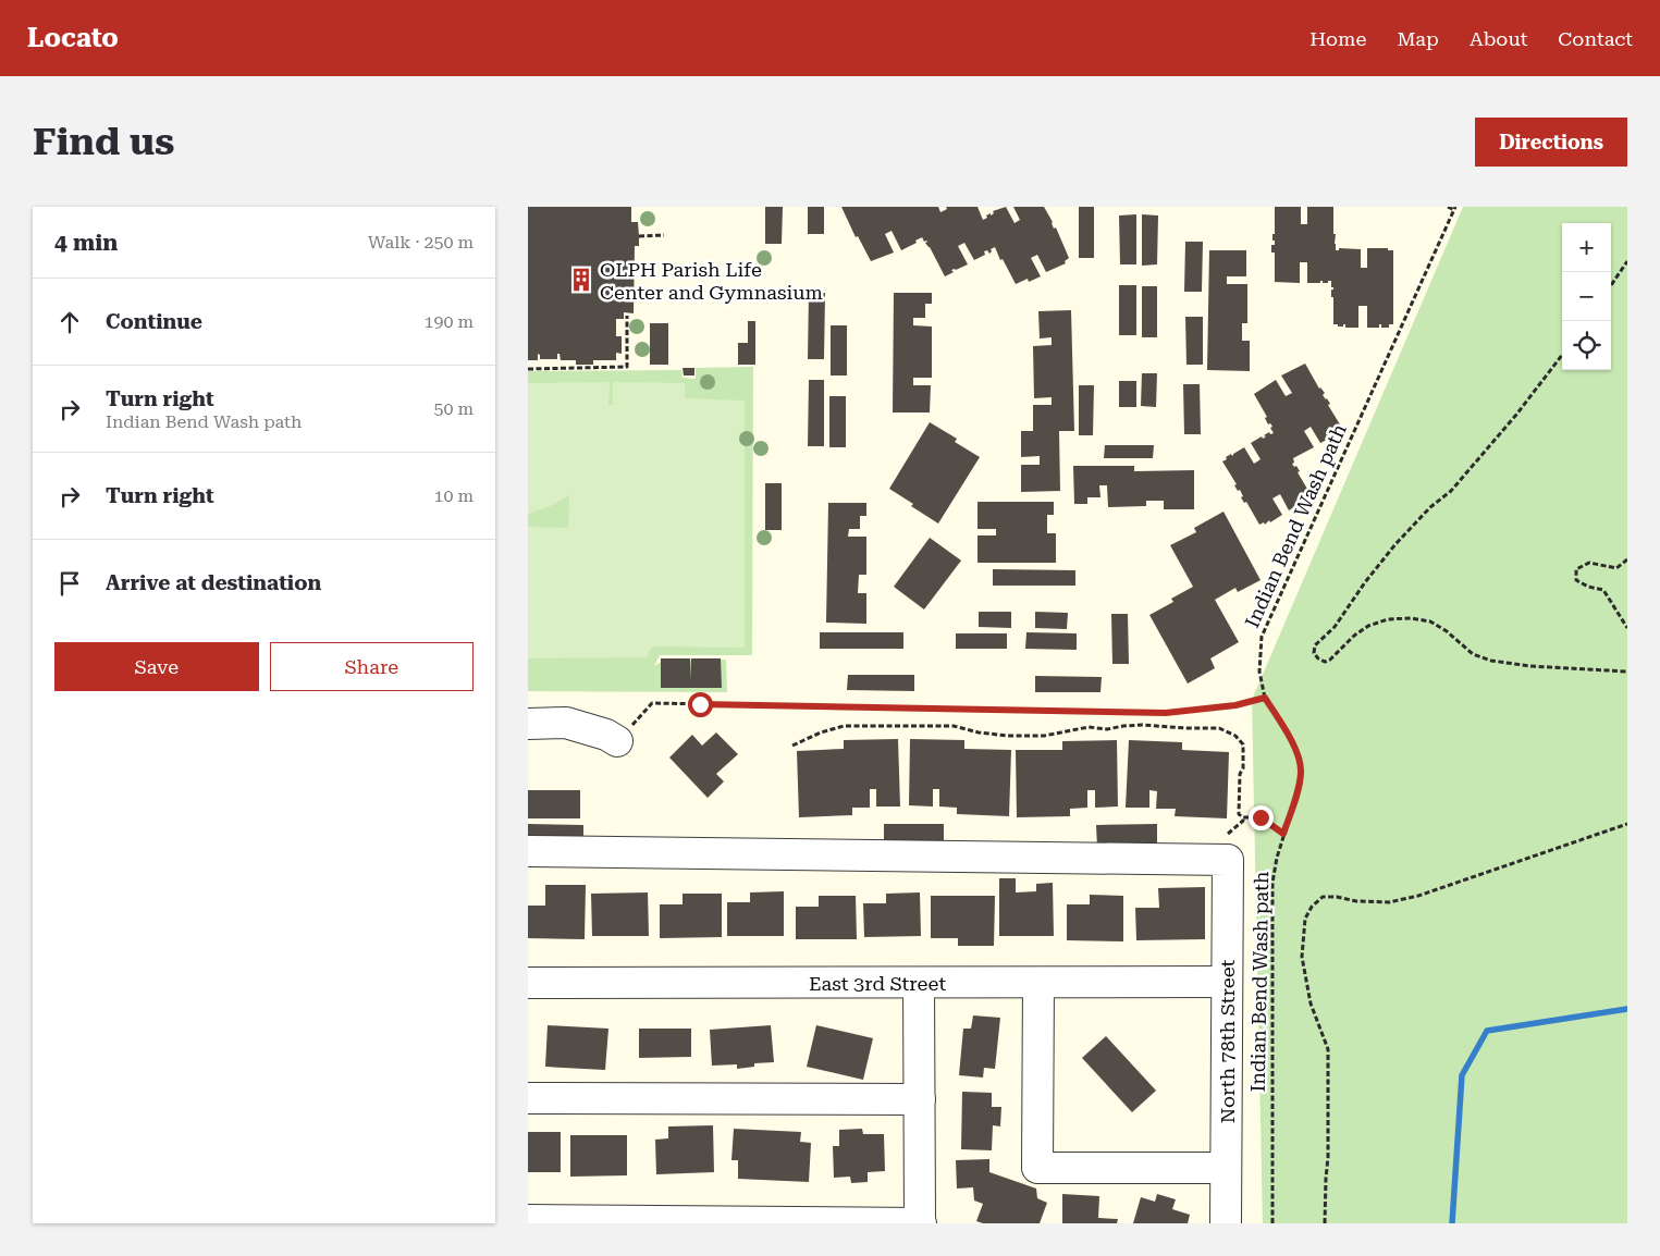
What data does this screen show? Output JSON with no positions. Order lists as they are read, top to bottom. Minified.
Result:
{"streets":{"street":["East 3rd Street","North 78th Street"],"path":["Indian Bend Wash path"]},"crossings":[["East 3rd Street","North 78th Street"]],"places":{"building":["OLPH Parish Life Center and Gymnasium"]},"page":{"header":"Locato","nav":["Home","Map","About","Contact"],"buttons":["Directions",["Save","Share"]],"title":"Find us","heading":["4 min","Walk · 250 m"],"map_buttons":["+","−"],"list":[["Continue","190 m"],["Turn right","Indian Bend Wash path","50 m"],["Turn right","10 m"],"Arrive at destination"]}}
